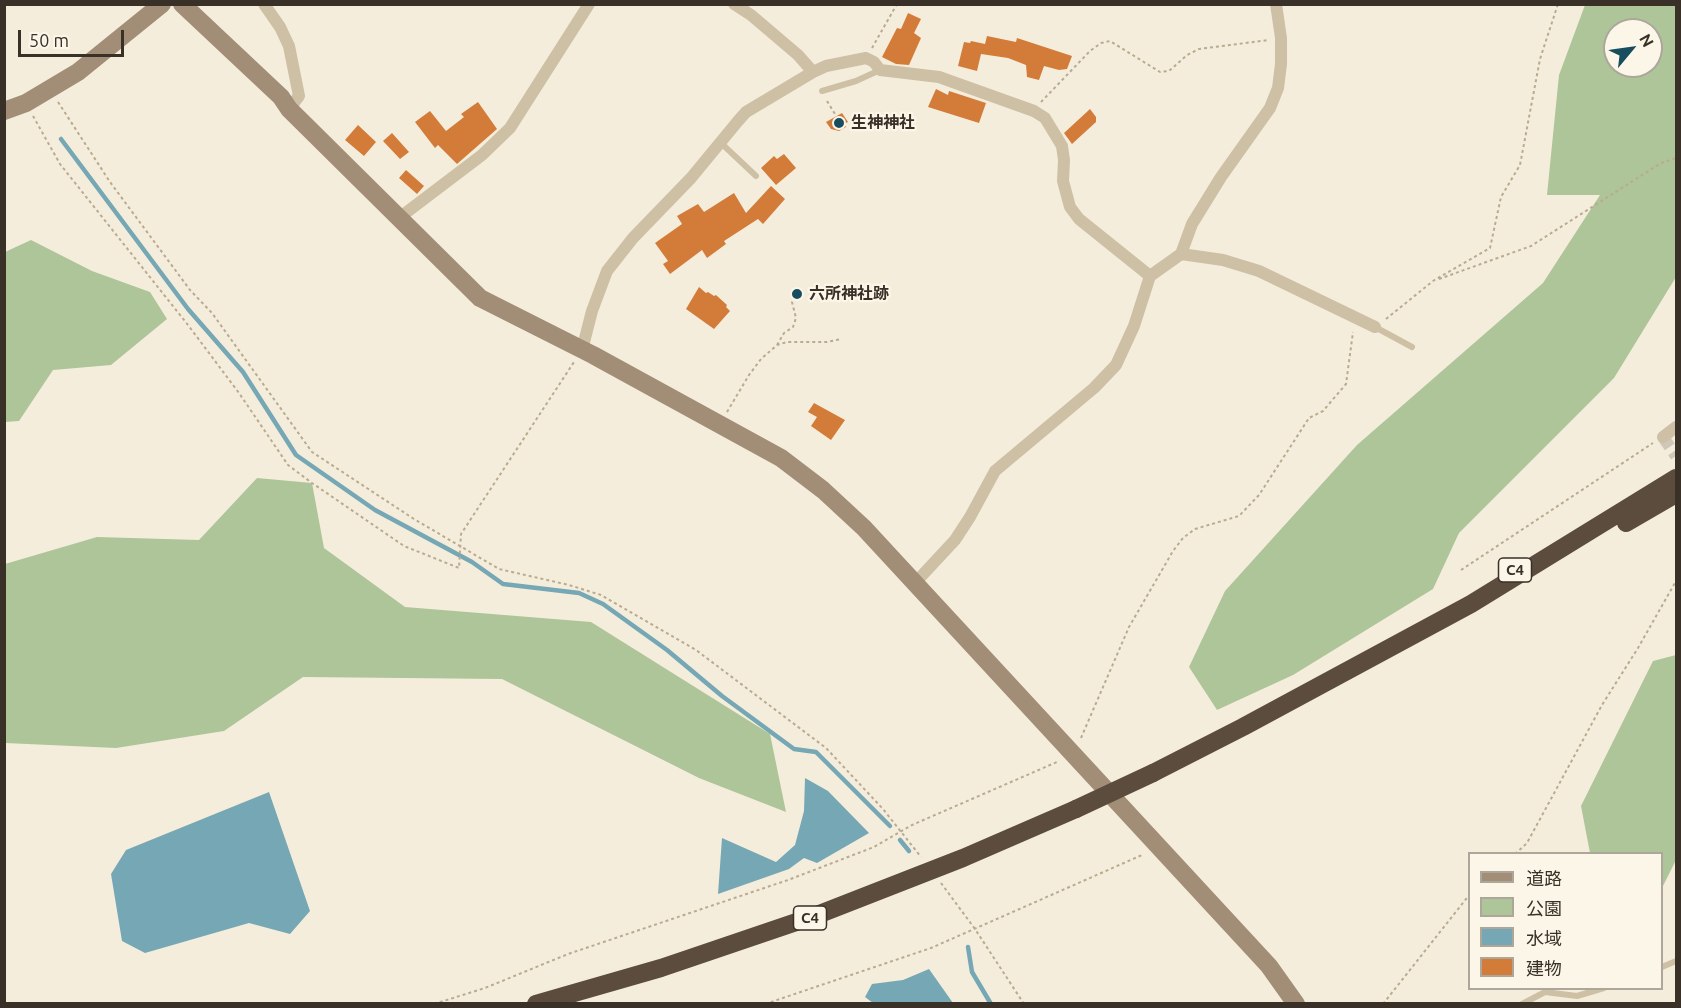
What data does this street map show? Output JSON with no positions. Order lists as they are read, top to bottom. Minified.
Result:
{"streets":{"highway":["C4"]},"places":["生神神社","六所神社跡"],"legend":["道路","公園","水域","建物"],"scale_bar":"50 m","north":"top right"}
